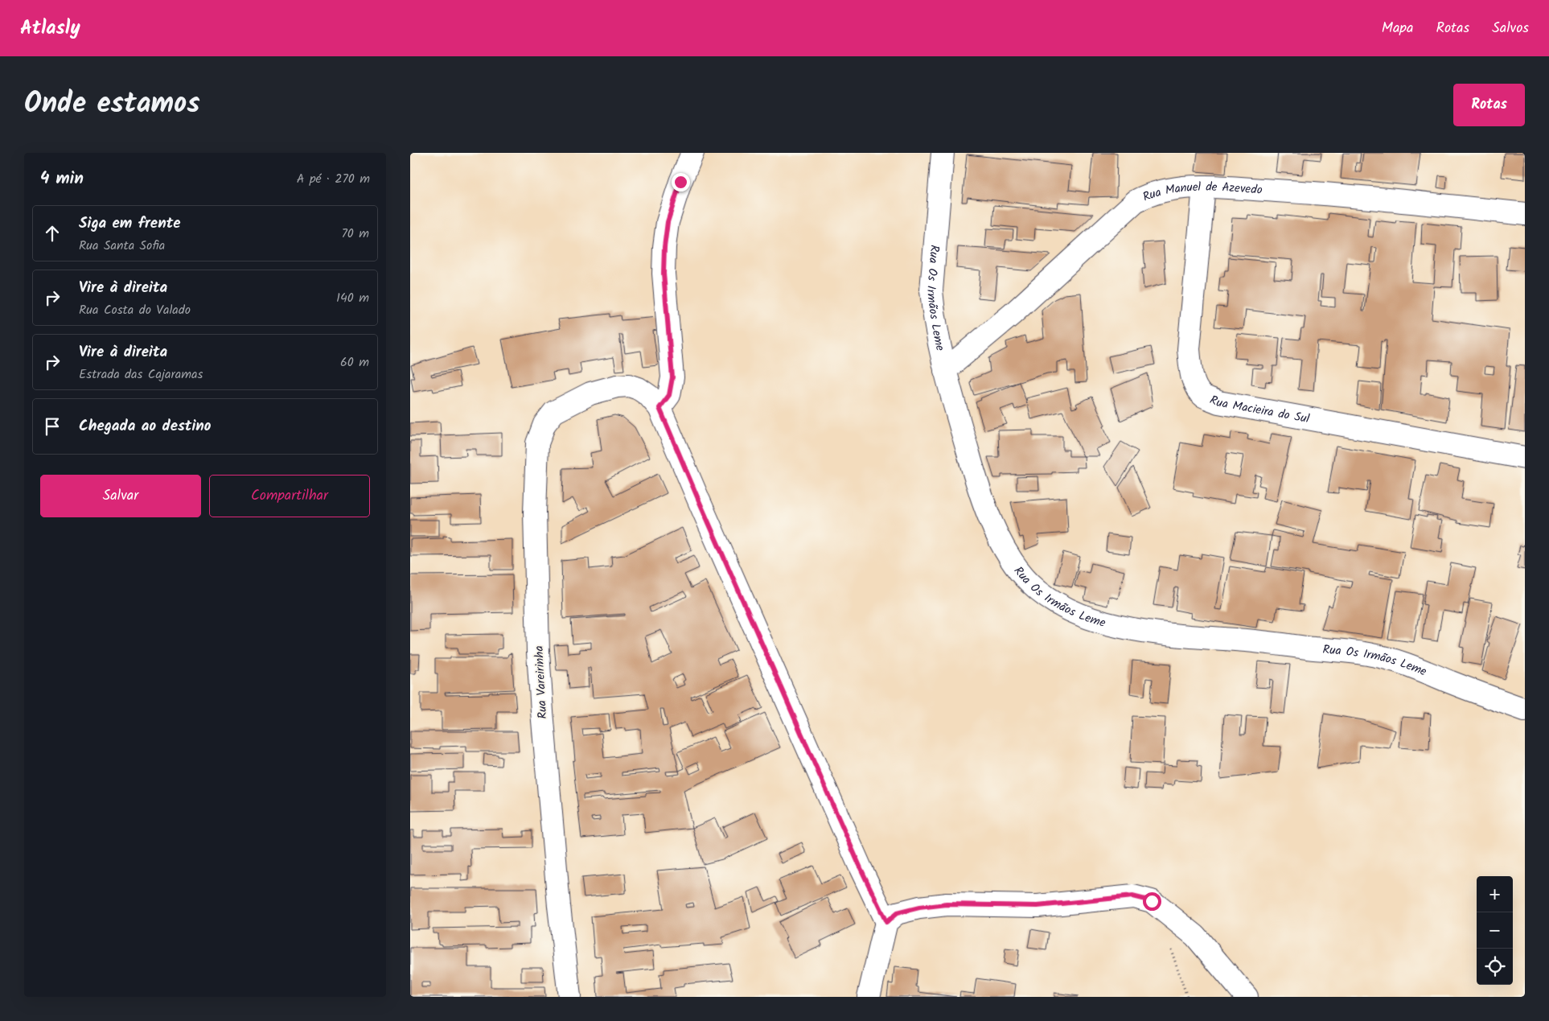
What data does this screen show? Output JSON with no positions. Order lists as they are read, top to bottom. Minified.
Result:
{"streets":{"street":["Rua Manuel de Azevedo","Rua Os Irmãos Leme","Rua Macieira do Sul","Rua Vareirinha"]},"crossings":[["Rua Manuel de Azevedo","Rua Os Irmãos Leme"],["Rua Manuel de Azevedo","Rua Macieira do Sul"]],"page":{"header":"Atlasly","nav":["Mapa","Rotas","Salvos"],"title":"Onde estamos","buttons":["Rotas",["Salvar","Compartilhar"]],"heading":["4 min","A pé · 270 m"],"list":[["Siga em frente","Rua Santa Sofia","70 m"],["Vire à direita","Rua Costa do Valado","140 m"],["Vire à direita","Estrada das Cajaramas","60 m"],"Chegada ao destino"],"map_buttons":["+","−"]}}
